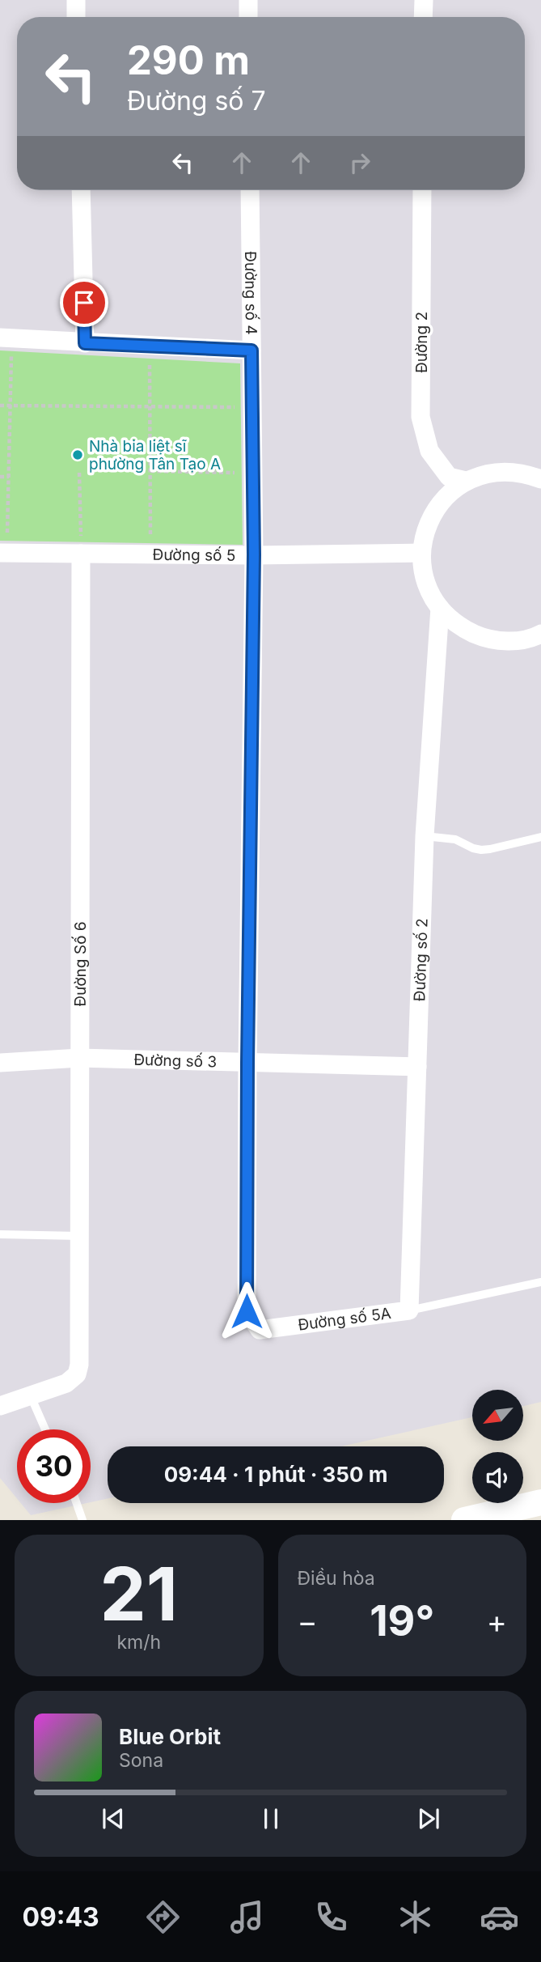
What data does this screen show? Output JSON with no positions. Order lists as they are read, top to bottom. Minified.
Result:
{"streets":{"street":["Đường số 4","Đường 2","Đường số 5","Đường số 2","Đường Số 6","Đường số 3","Đường số 5A"]},"crossings":[["Đường số 4","Đường số 5"],["Đường số 4","Đường số 3"],["Đường số 4","Đường số 5A"],["Đường số 5","Đường Số 6"],["Đường số 2","Đường số 3"],["Đường số 2","Đường số 5A"],["Đường Số 6","Đường số 3"]],"places":["Nhà bia liệt sĩ phường Tân Tạo A"],"north":"bottom left","page":{"turn":["290 m","Đường số 7"],"limit":"30","trip":"09:44 · 1 phút · 350 m","tile":[["21","km/h"],"Điều hòa"],"heat":["−","19°","+"],"song":["Blue Orbit","Sona"],"tabs":"09:43"}}
